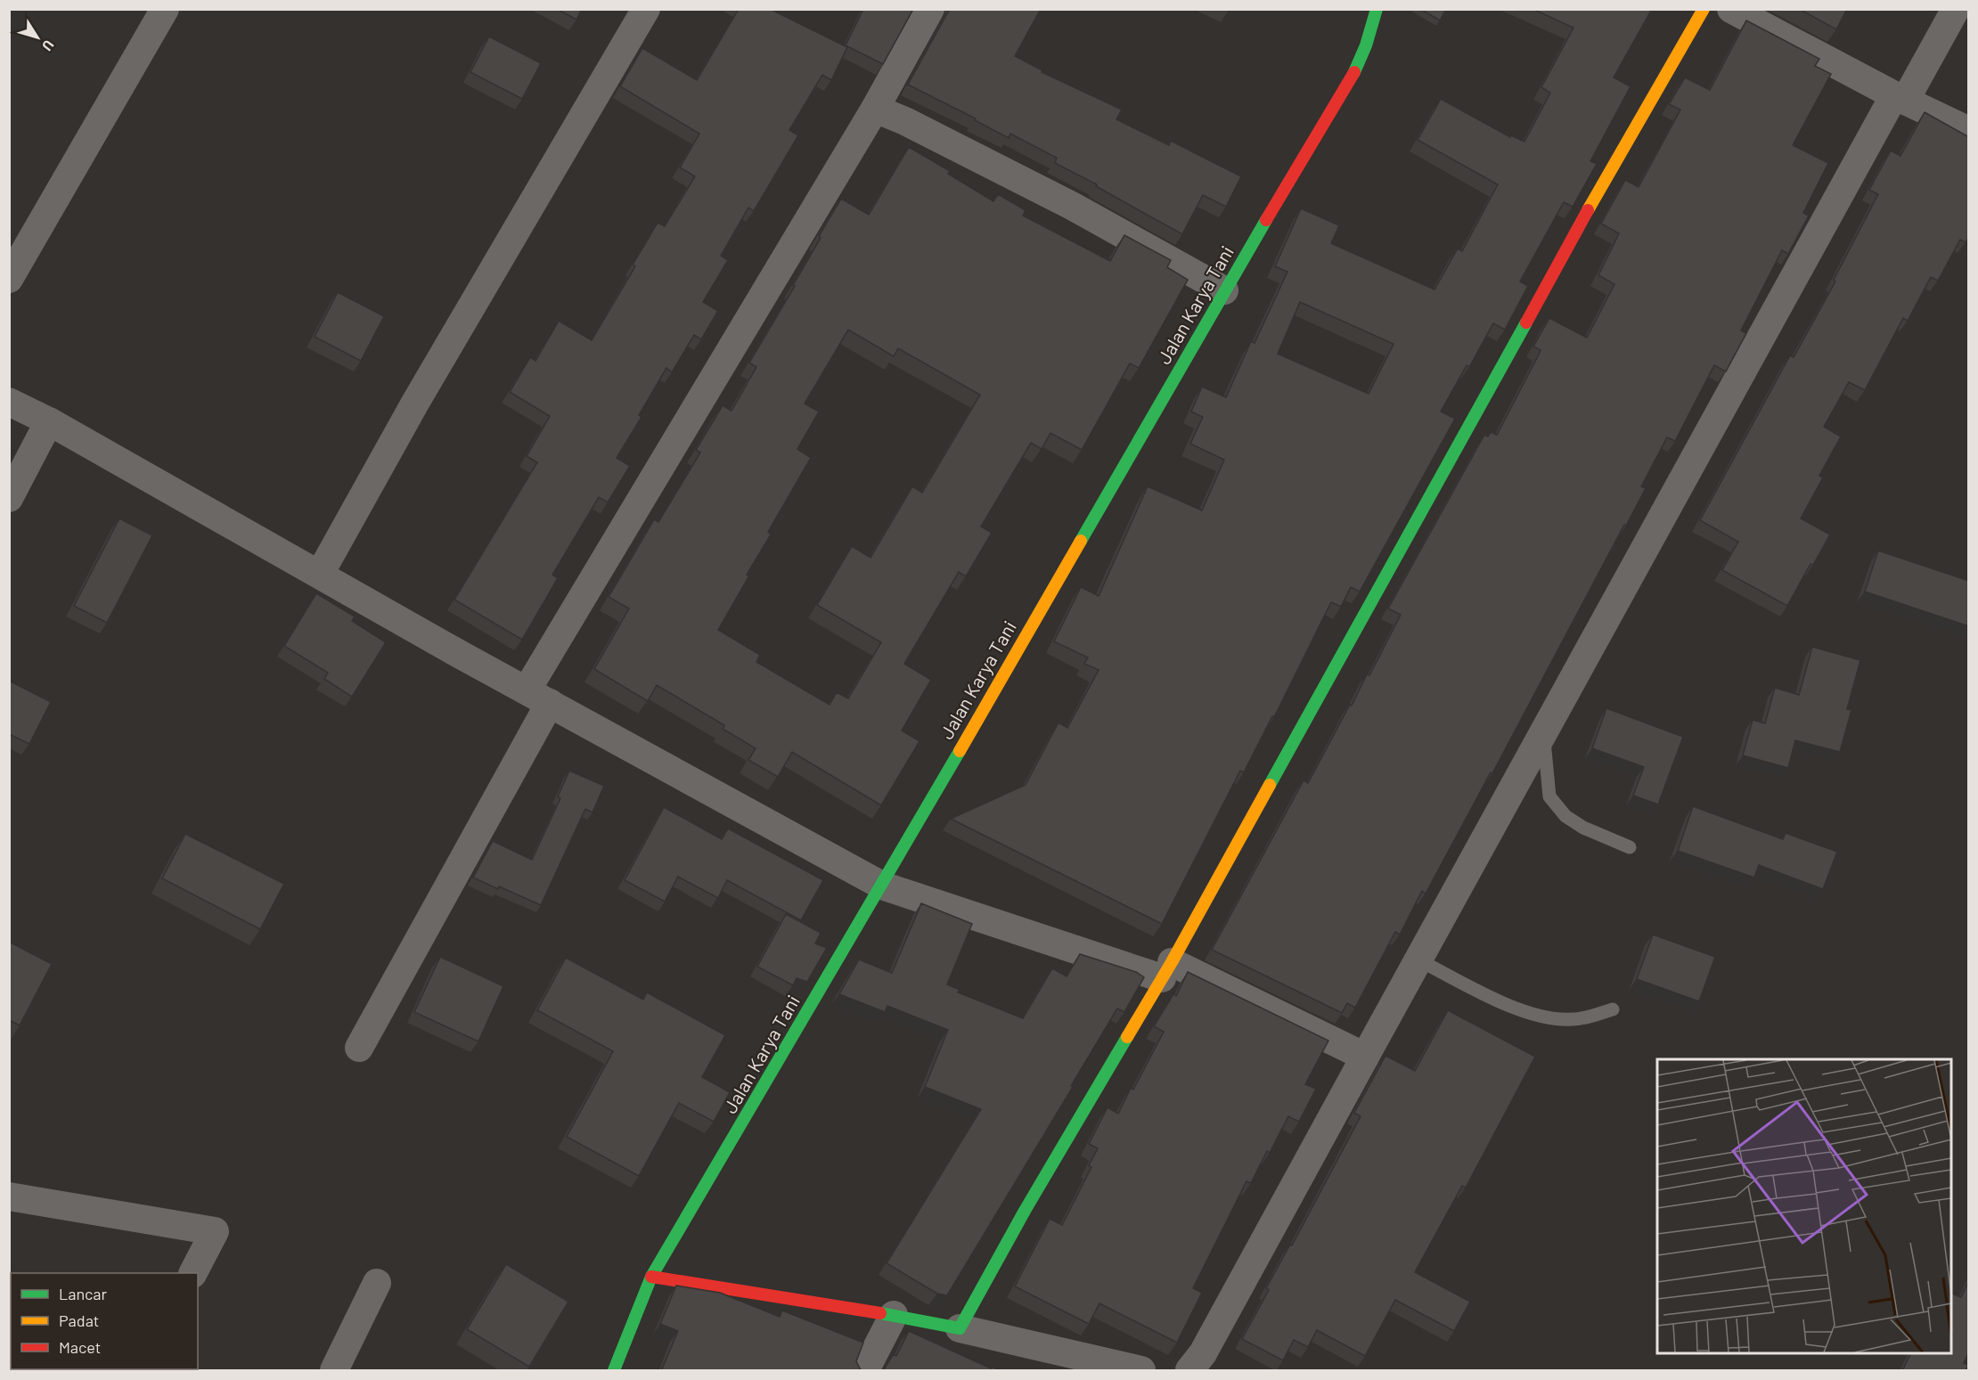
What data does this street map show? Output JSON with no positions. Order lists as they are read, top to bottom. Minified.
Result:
{"streets":{"street":["Jalan Karya Tani"]},"legend":["Lancar","Padat","Macet"],"north":"bottom right"}
